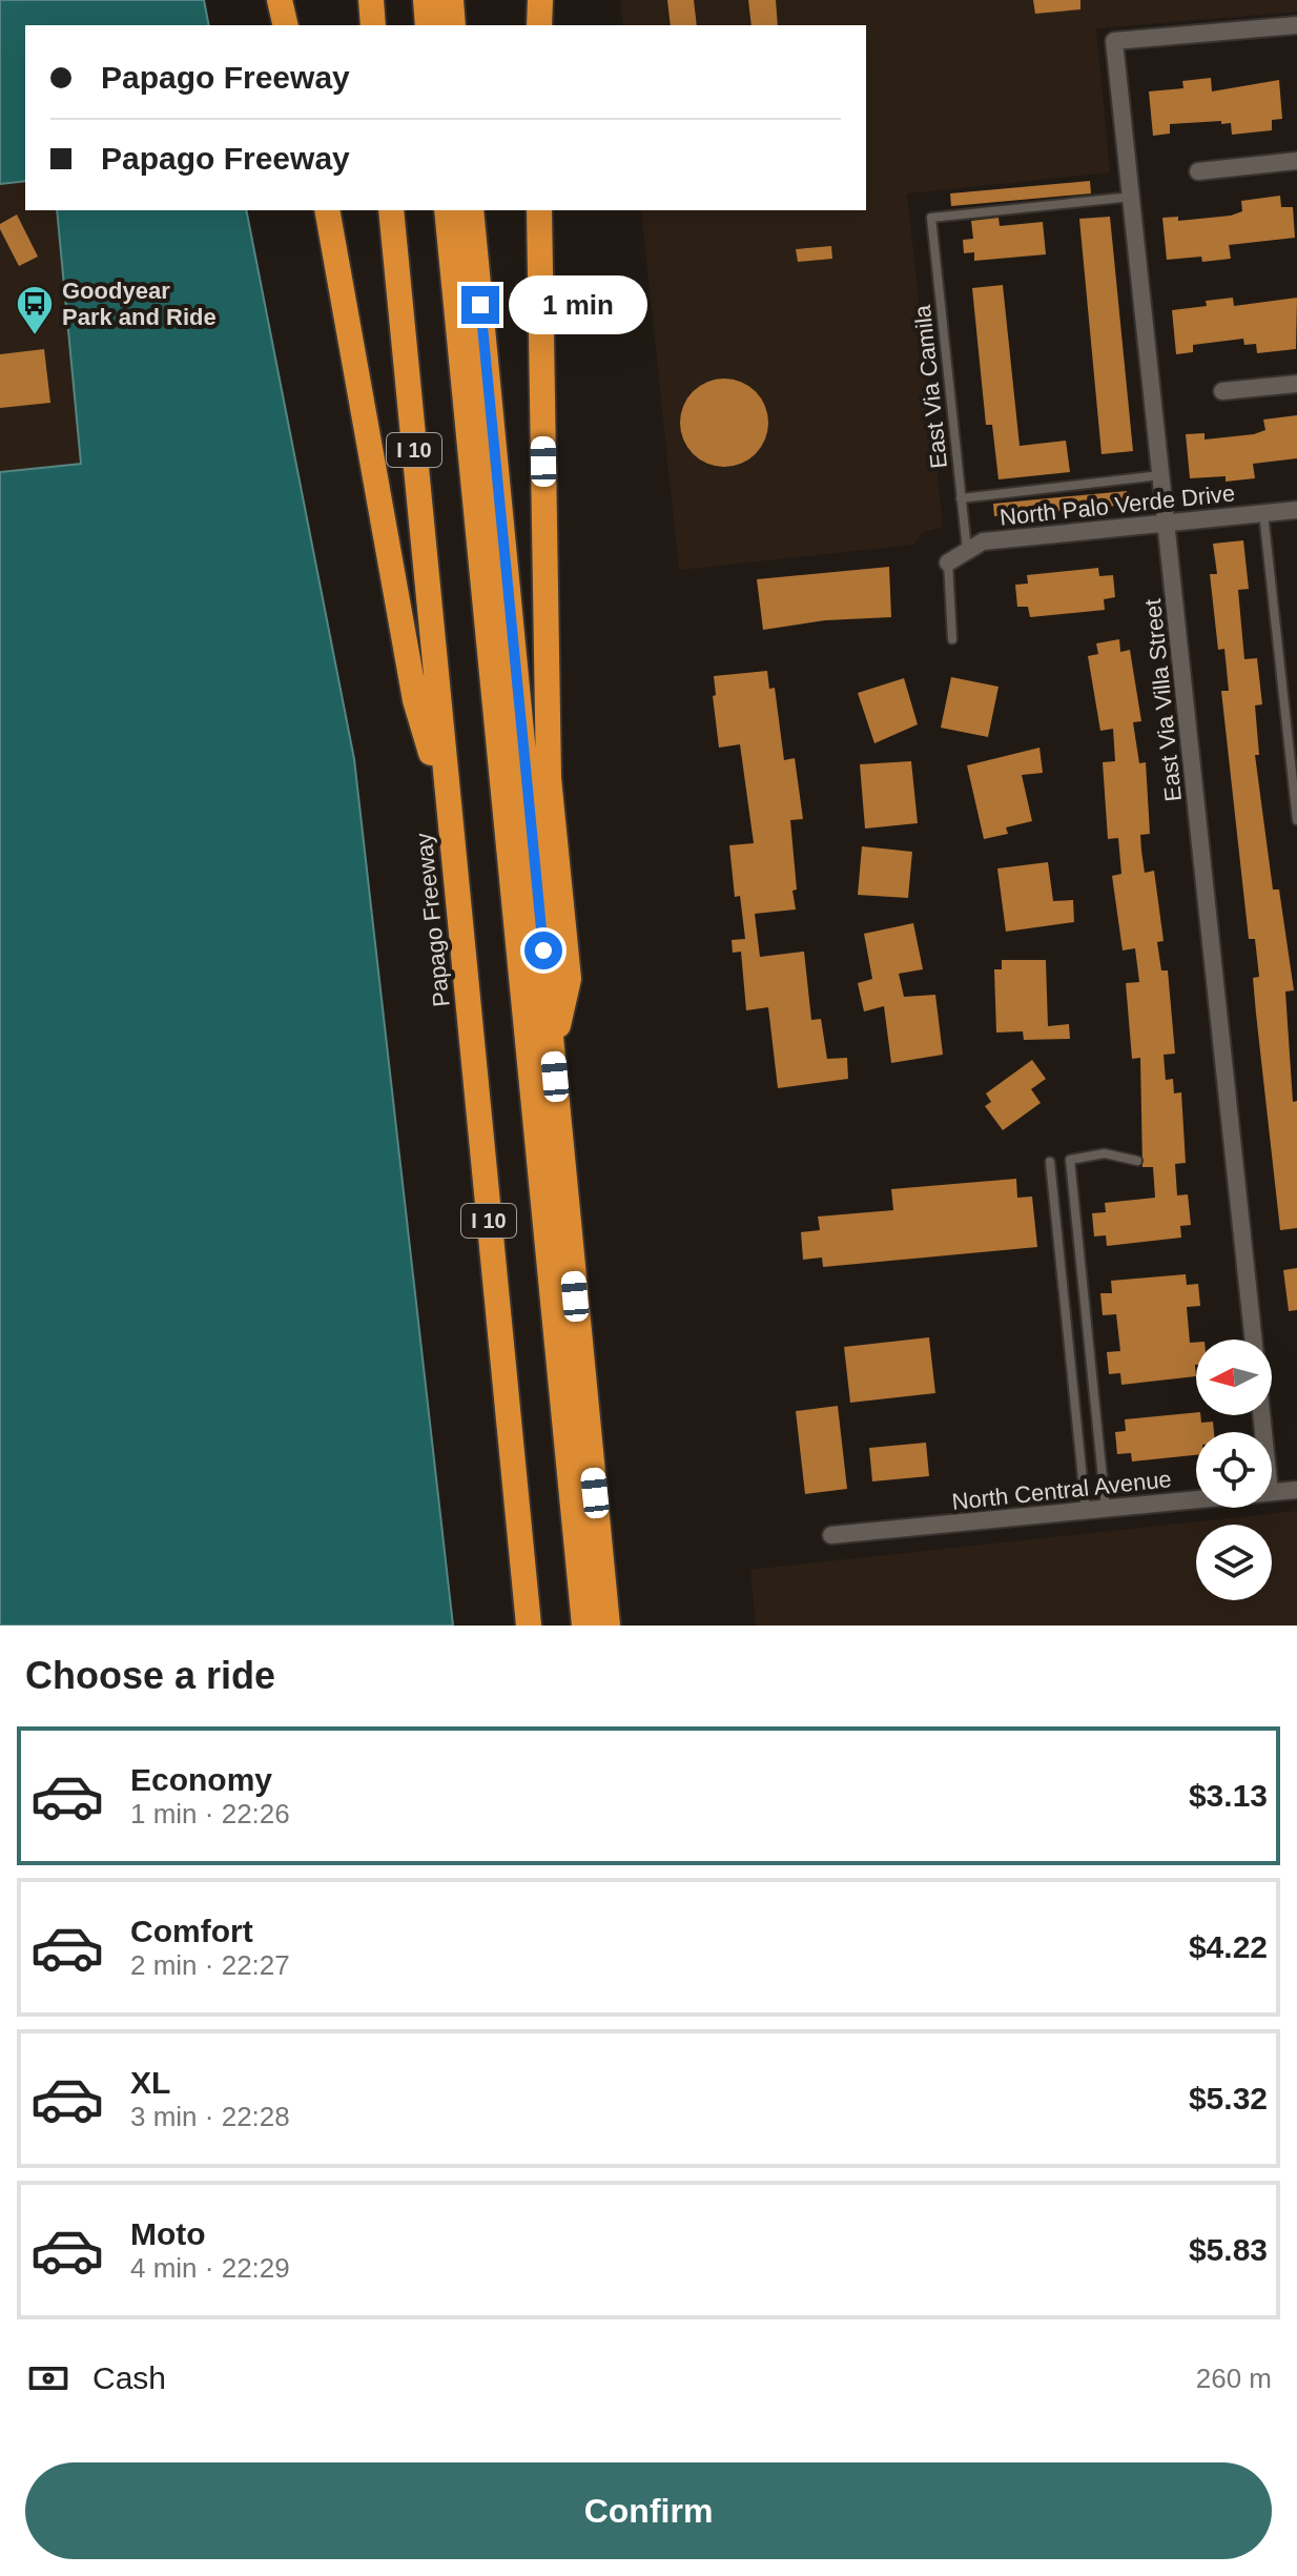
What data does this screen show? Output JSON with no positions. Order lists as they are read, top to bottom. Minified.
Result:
{"streets":{"highway":["I 10","Papago Freeway"],"street":["North Palo Verde Drive","East Via Villa Street","North Central Avenue"],"lane":["East Via Camila"]},"crossings":[["East Via Camila","North Palo Verde Drive"],["East Via Camila","East Via Villa Street"],["North Palo Verde Drive","East Via Villa Street"]],"places":{"bus stop":["Goodyear Park and Ride"]},"north":"left","page":{"banner":["Papago Freeway","Papago Freeway"],"bubble":"1 min","heading":"Choose a ride","list":[{"name":"Economy","note":"1 min · 22:26","value":"$3.13"},{"name":"Comfort","note":"2 min · 22:27","value":"$4.22"},{"name":"XL","note":"3 min · 22:28","value":"$5.32"},{"name":"Moto","note":"4 min · 22:29","value":"$5.83"}],"pay":["Cash","260 m"],"buttons":"Confirm"}}
